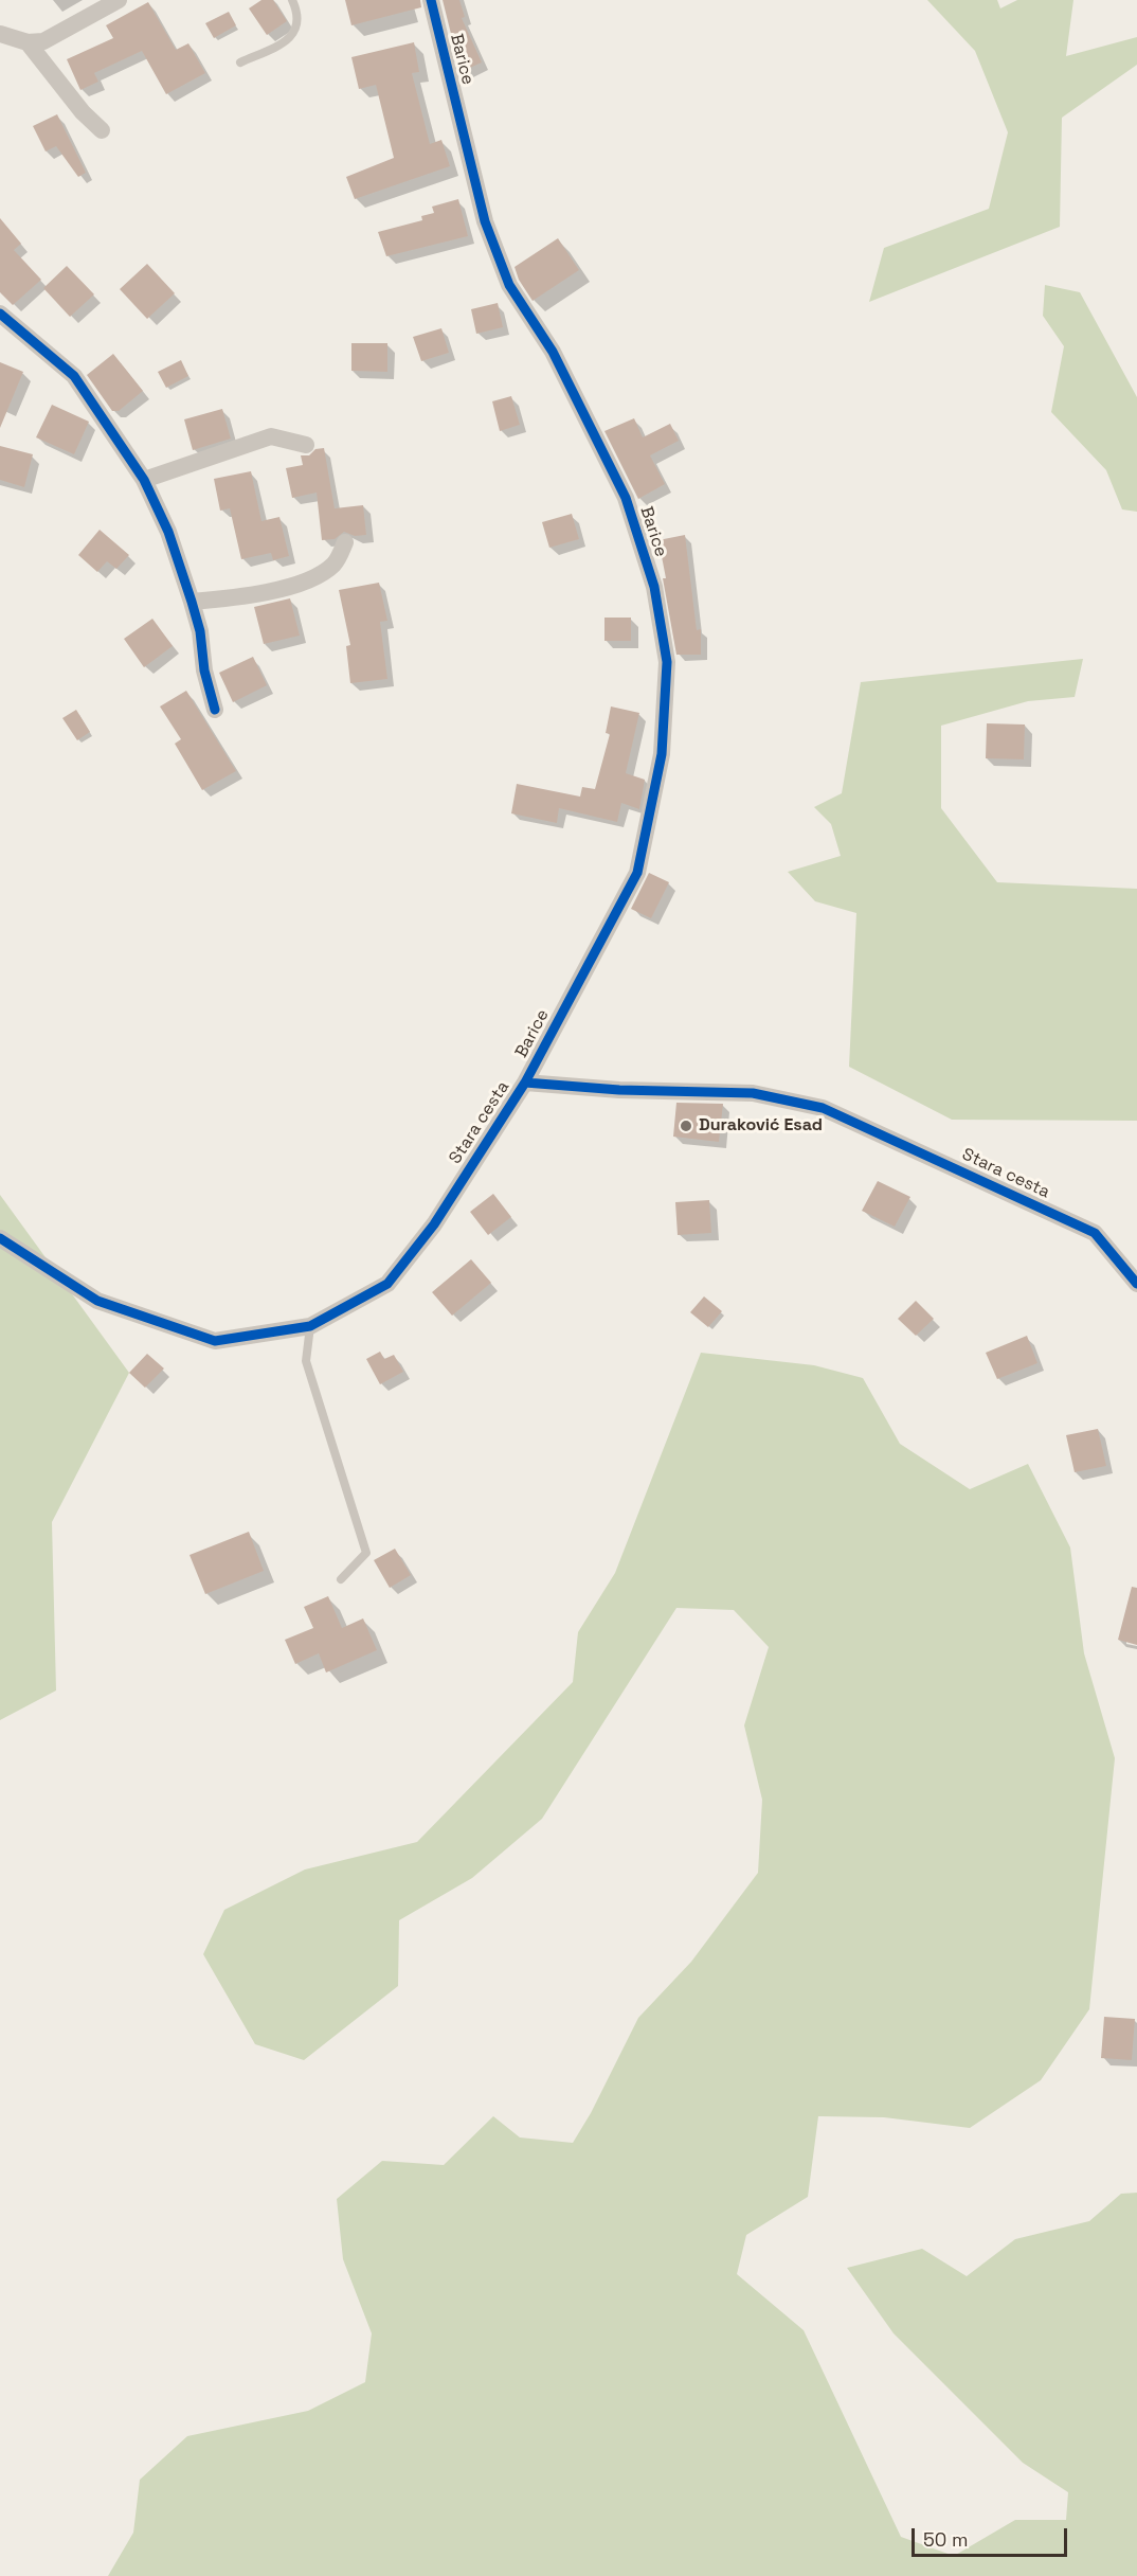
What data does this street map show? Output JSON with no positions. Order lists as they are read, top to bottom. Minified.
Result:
{"streets":{"street":["Barice","Stara cesta"]},"crossings":[["Barice","Stara cesta"]],"places":["Duraković Esad"],"scale_bar":"50 m"}
